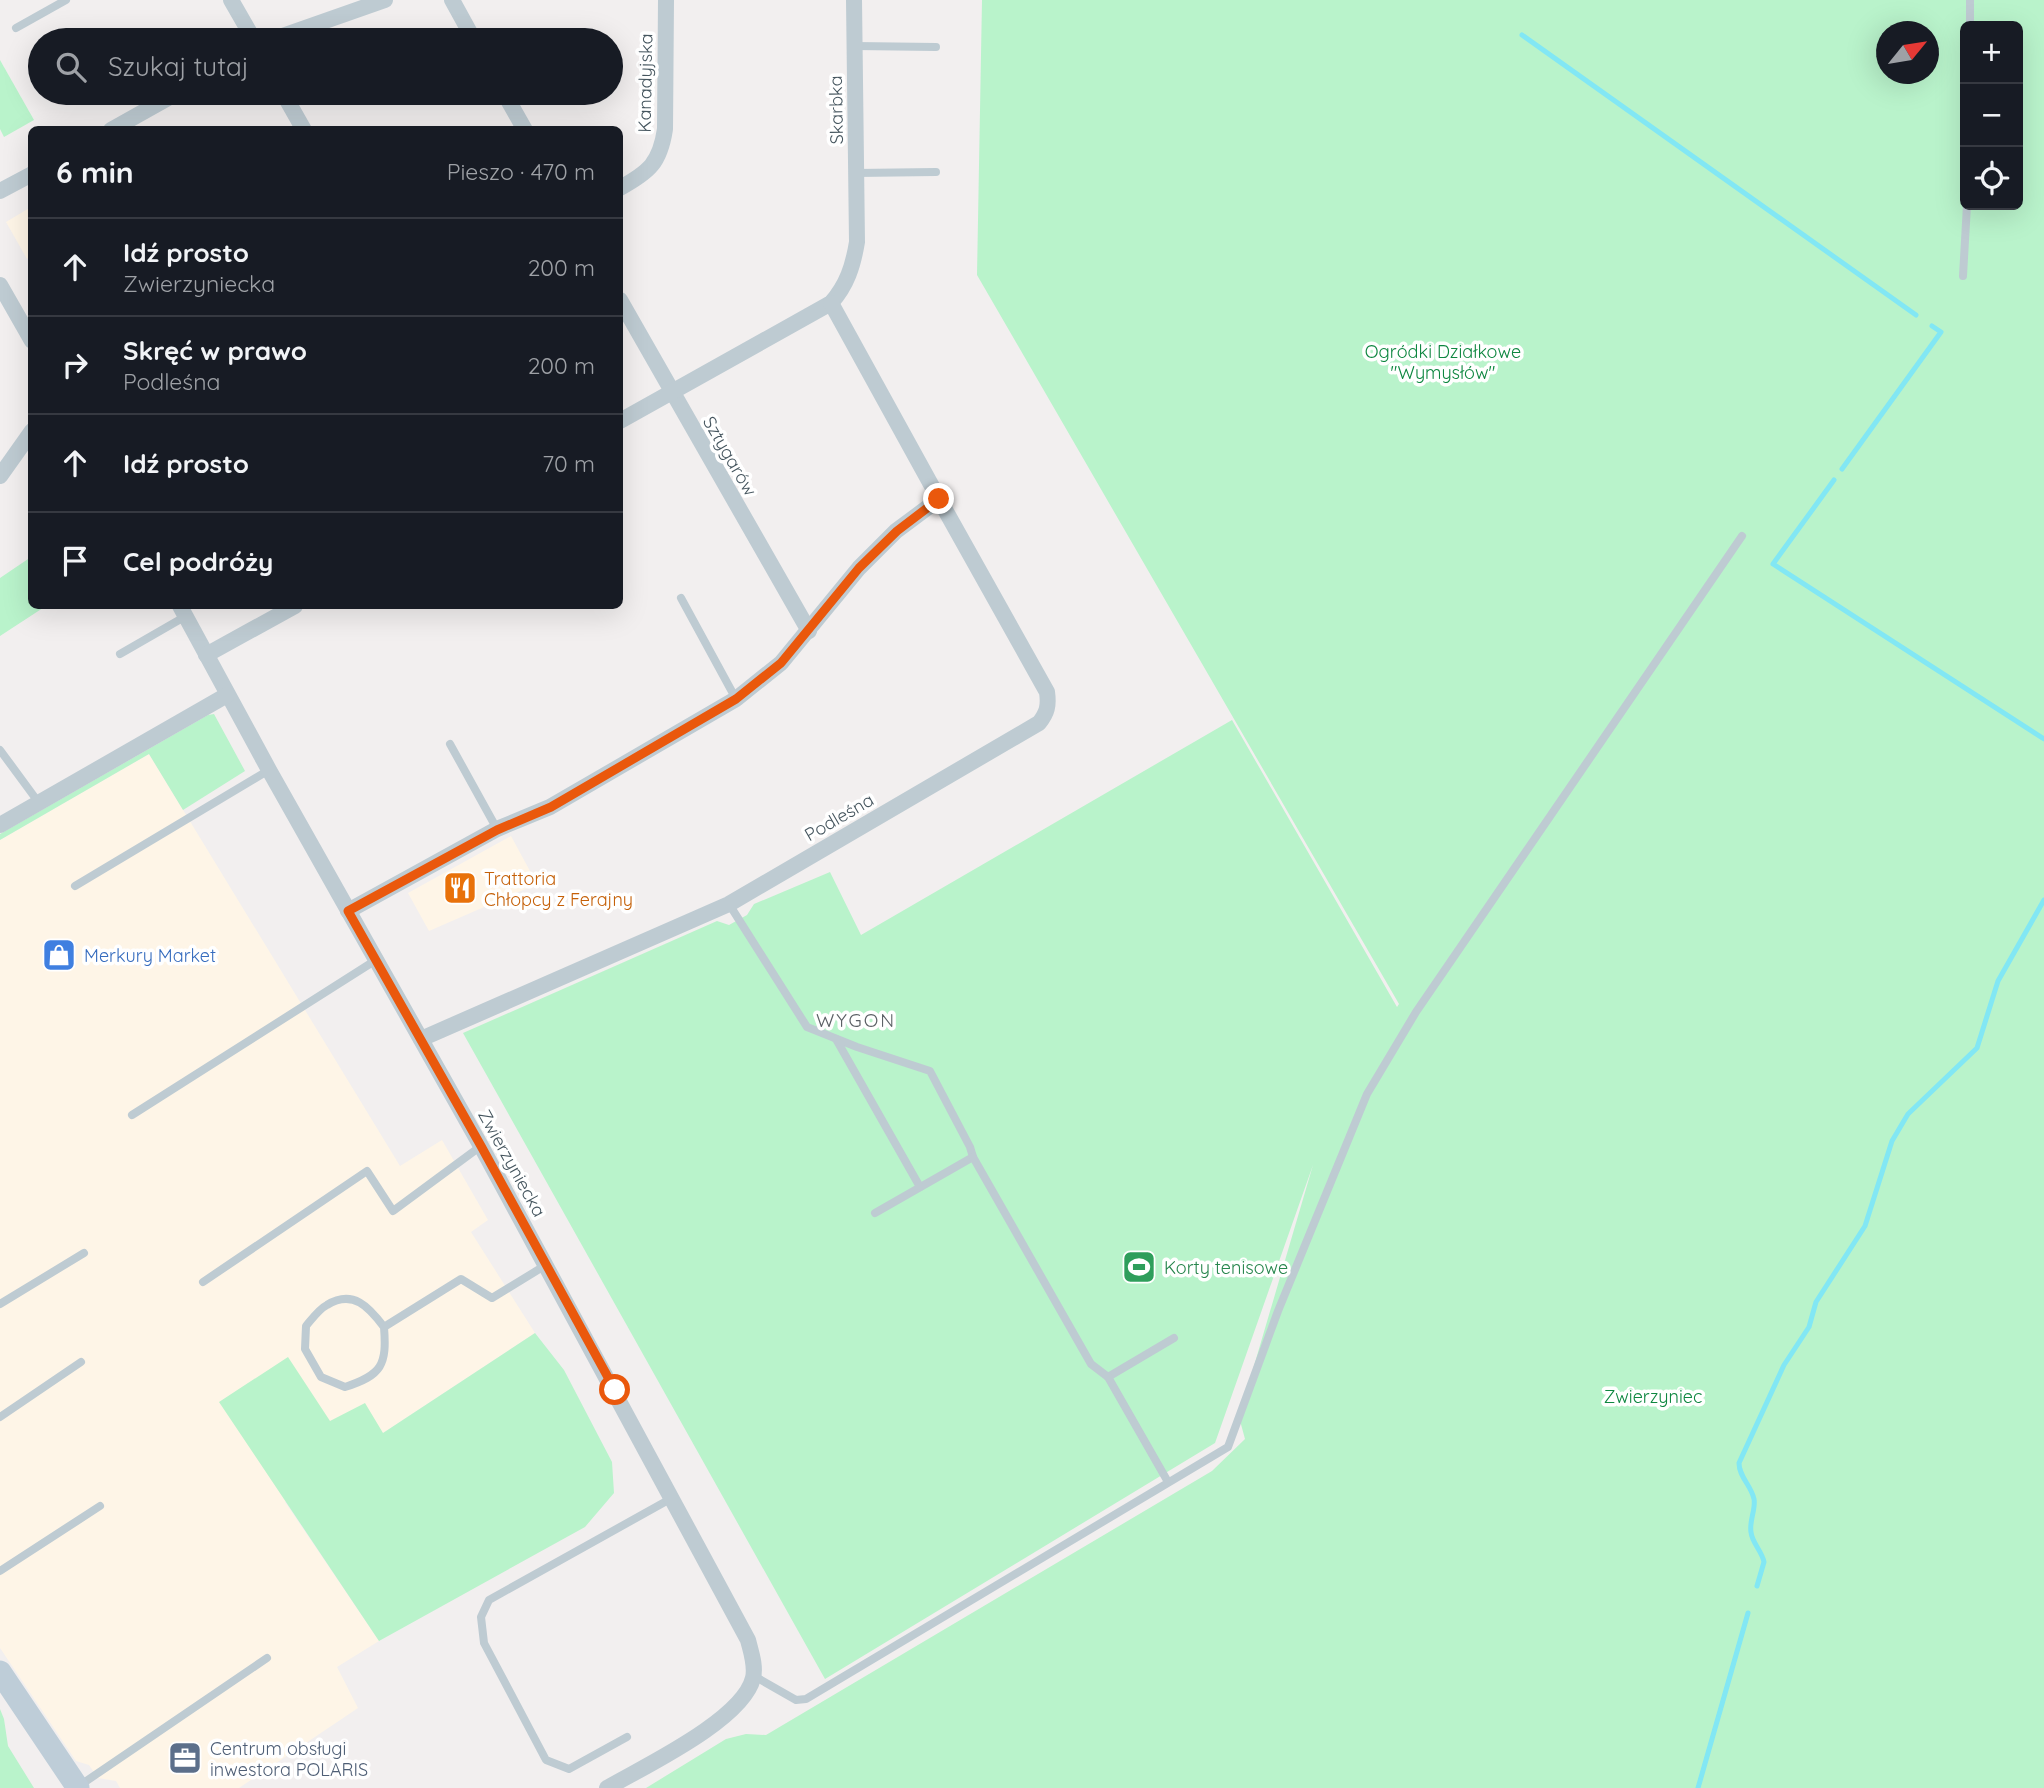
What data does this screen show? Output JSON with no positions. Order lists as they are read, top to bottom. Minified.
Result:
{"streets":{"street":["Kanadyjska","Skarbka","Sztygarów","Podleśna","Zwierzyniecka"]},"crossings":[["Podleśna","Zwierzyniecka"]],"districts":["WYGON"],"parks":["Ogródki Działkowe \"Wymysłów\"","Zwierzyniec"],"places":{"restaurant":["Trattoria Chłopcy z Ferajny"],"shop":["Merkury Market"],"sports":["Korty tenisowe"],"office":["Centrum obsługi inwestora POLARIS"]},"north":"top right","page":{"map_buttons":["+","−"],"search":"Szukaj tutaj","heading":["6 min","Pieszo · 470 m"],"list":[["Idź prosto","Zwierzyniecka","200 m"],["Skręć w prawo","Podleśna","200 m"],["Idź prosto","70 m"],"Cel podróży"]}}
